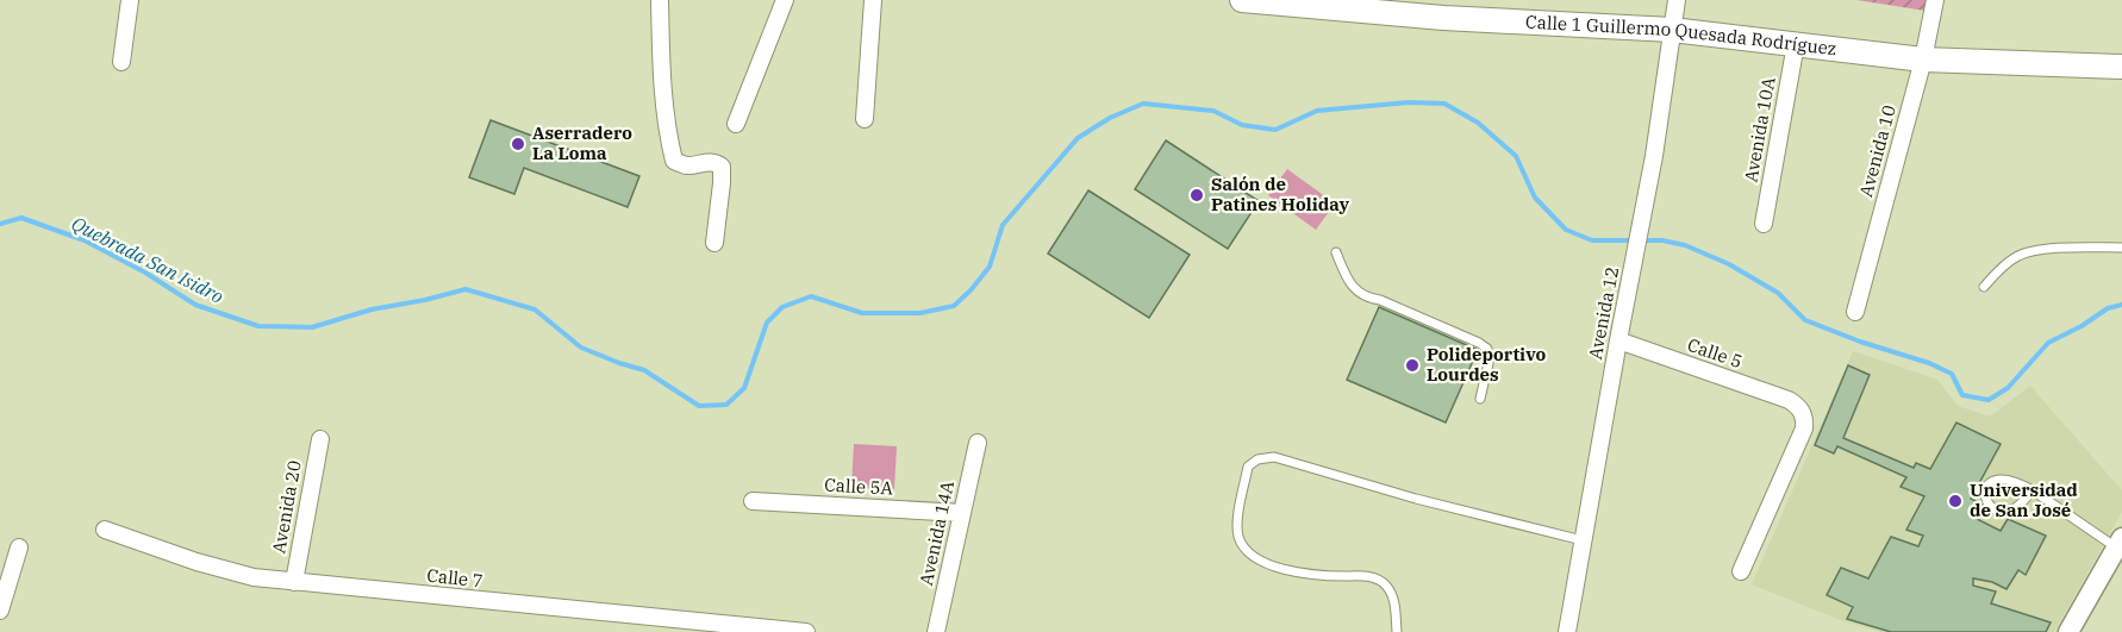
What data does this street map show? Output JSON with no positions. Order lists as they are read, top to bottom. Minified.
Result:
{"streets":{"main road":["Calle 1 Guillermo Quesada Rodríguez"],"street":["Avenida 10A","Avenida 10","Avenida 12","Calle 5","Calle 5A","Avenida 20","Avenida 14A","Calle 7"]},"crossings":[["Calle 1 Guillermo Quesada Rodríguez","Avenida 10A"],["Calle 1 Guillermo Quesada Rodríguez","Avenida 10"],["Calle 1 Guillermo Quesada Rodríguez","Avenida 12"],["Avenida 12","Calle 5"],["Calle 5A","Avenida 14A"],["Avenida 20","Calle 7"]],"water":["Quebrada San Isidro"],"places":["Aserradero La Loma","Salón de Patines Holiday","Polideportivo Lourdes","Universidad de San José"]}
